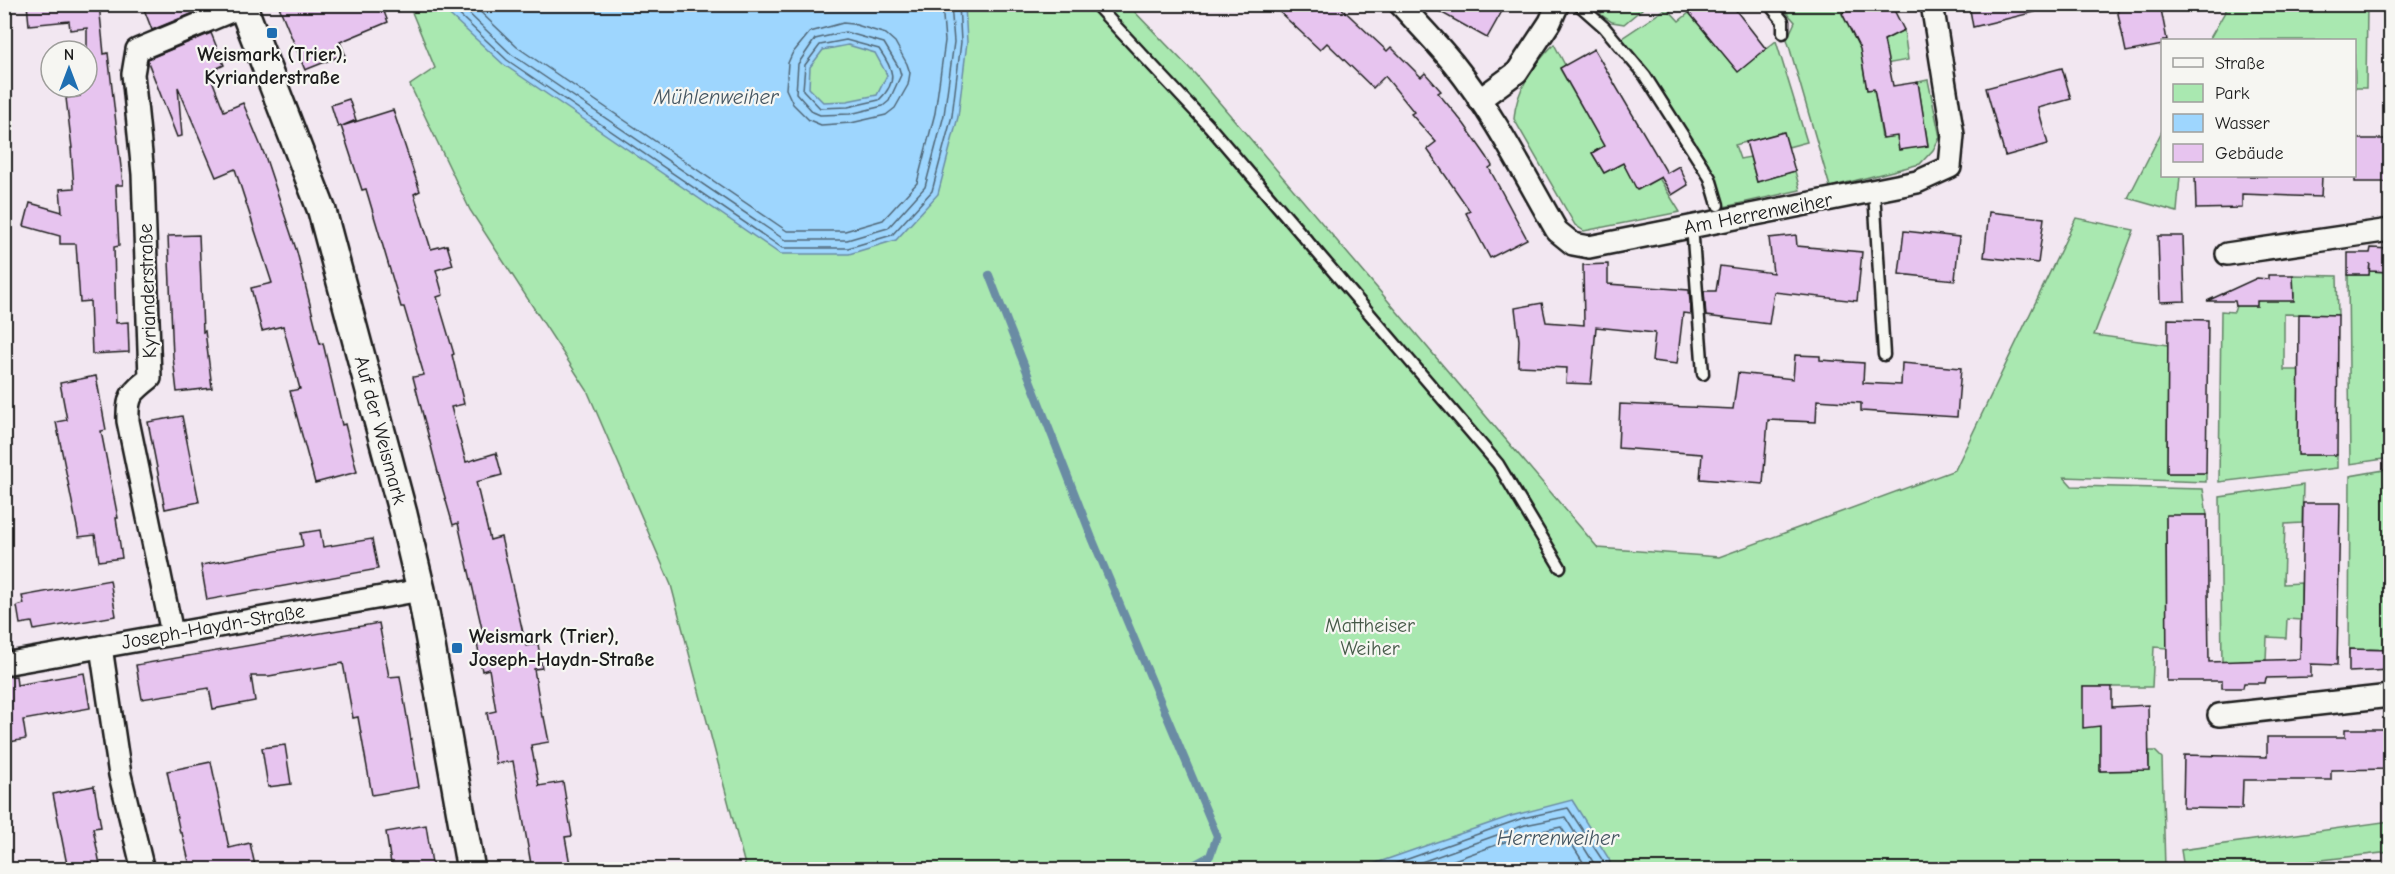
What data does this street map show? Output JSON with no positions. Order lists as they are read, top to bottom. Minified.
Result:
{"streets":{"street":["Am Herrenweiher","Kyrianderstraße","Auf der Weismark","Joseph-Haydn-Straße"]},"crossings":[["Kyrianderstraße","Auf der Weismark"],["Kyrianderstraße","Joseph-Haydn-Straße"],["Auf der Weismark","Joseph-Haydn-Straße"]],"water":["Mühlenweiher","Herrenweiher"],"parks":["Mattheiser Weiher"],"places":{"transit":["Weismark (Trier), Kyrianderstraße","Weismark (Trier), Joseph-Haydn-Straße"]},"legend":["Straße","Park","Wasser","Gebäude"],"north":"top"}
